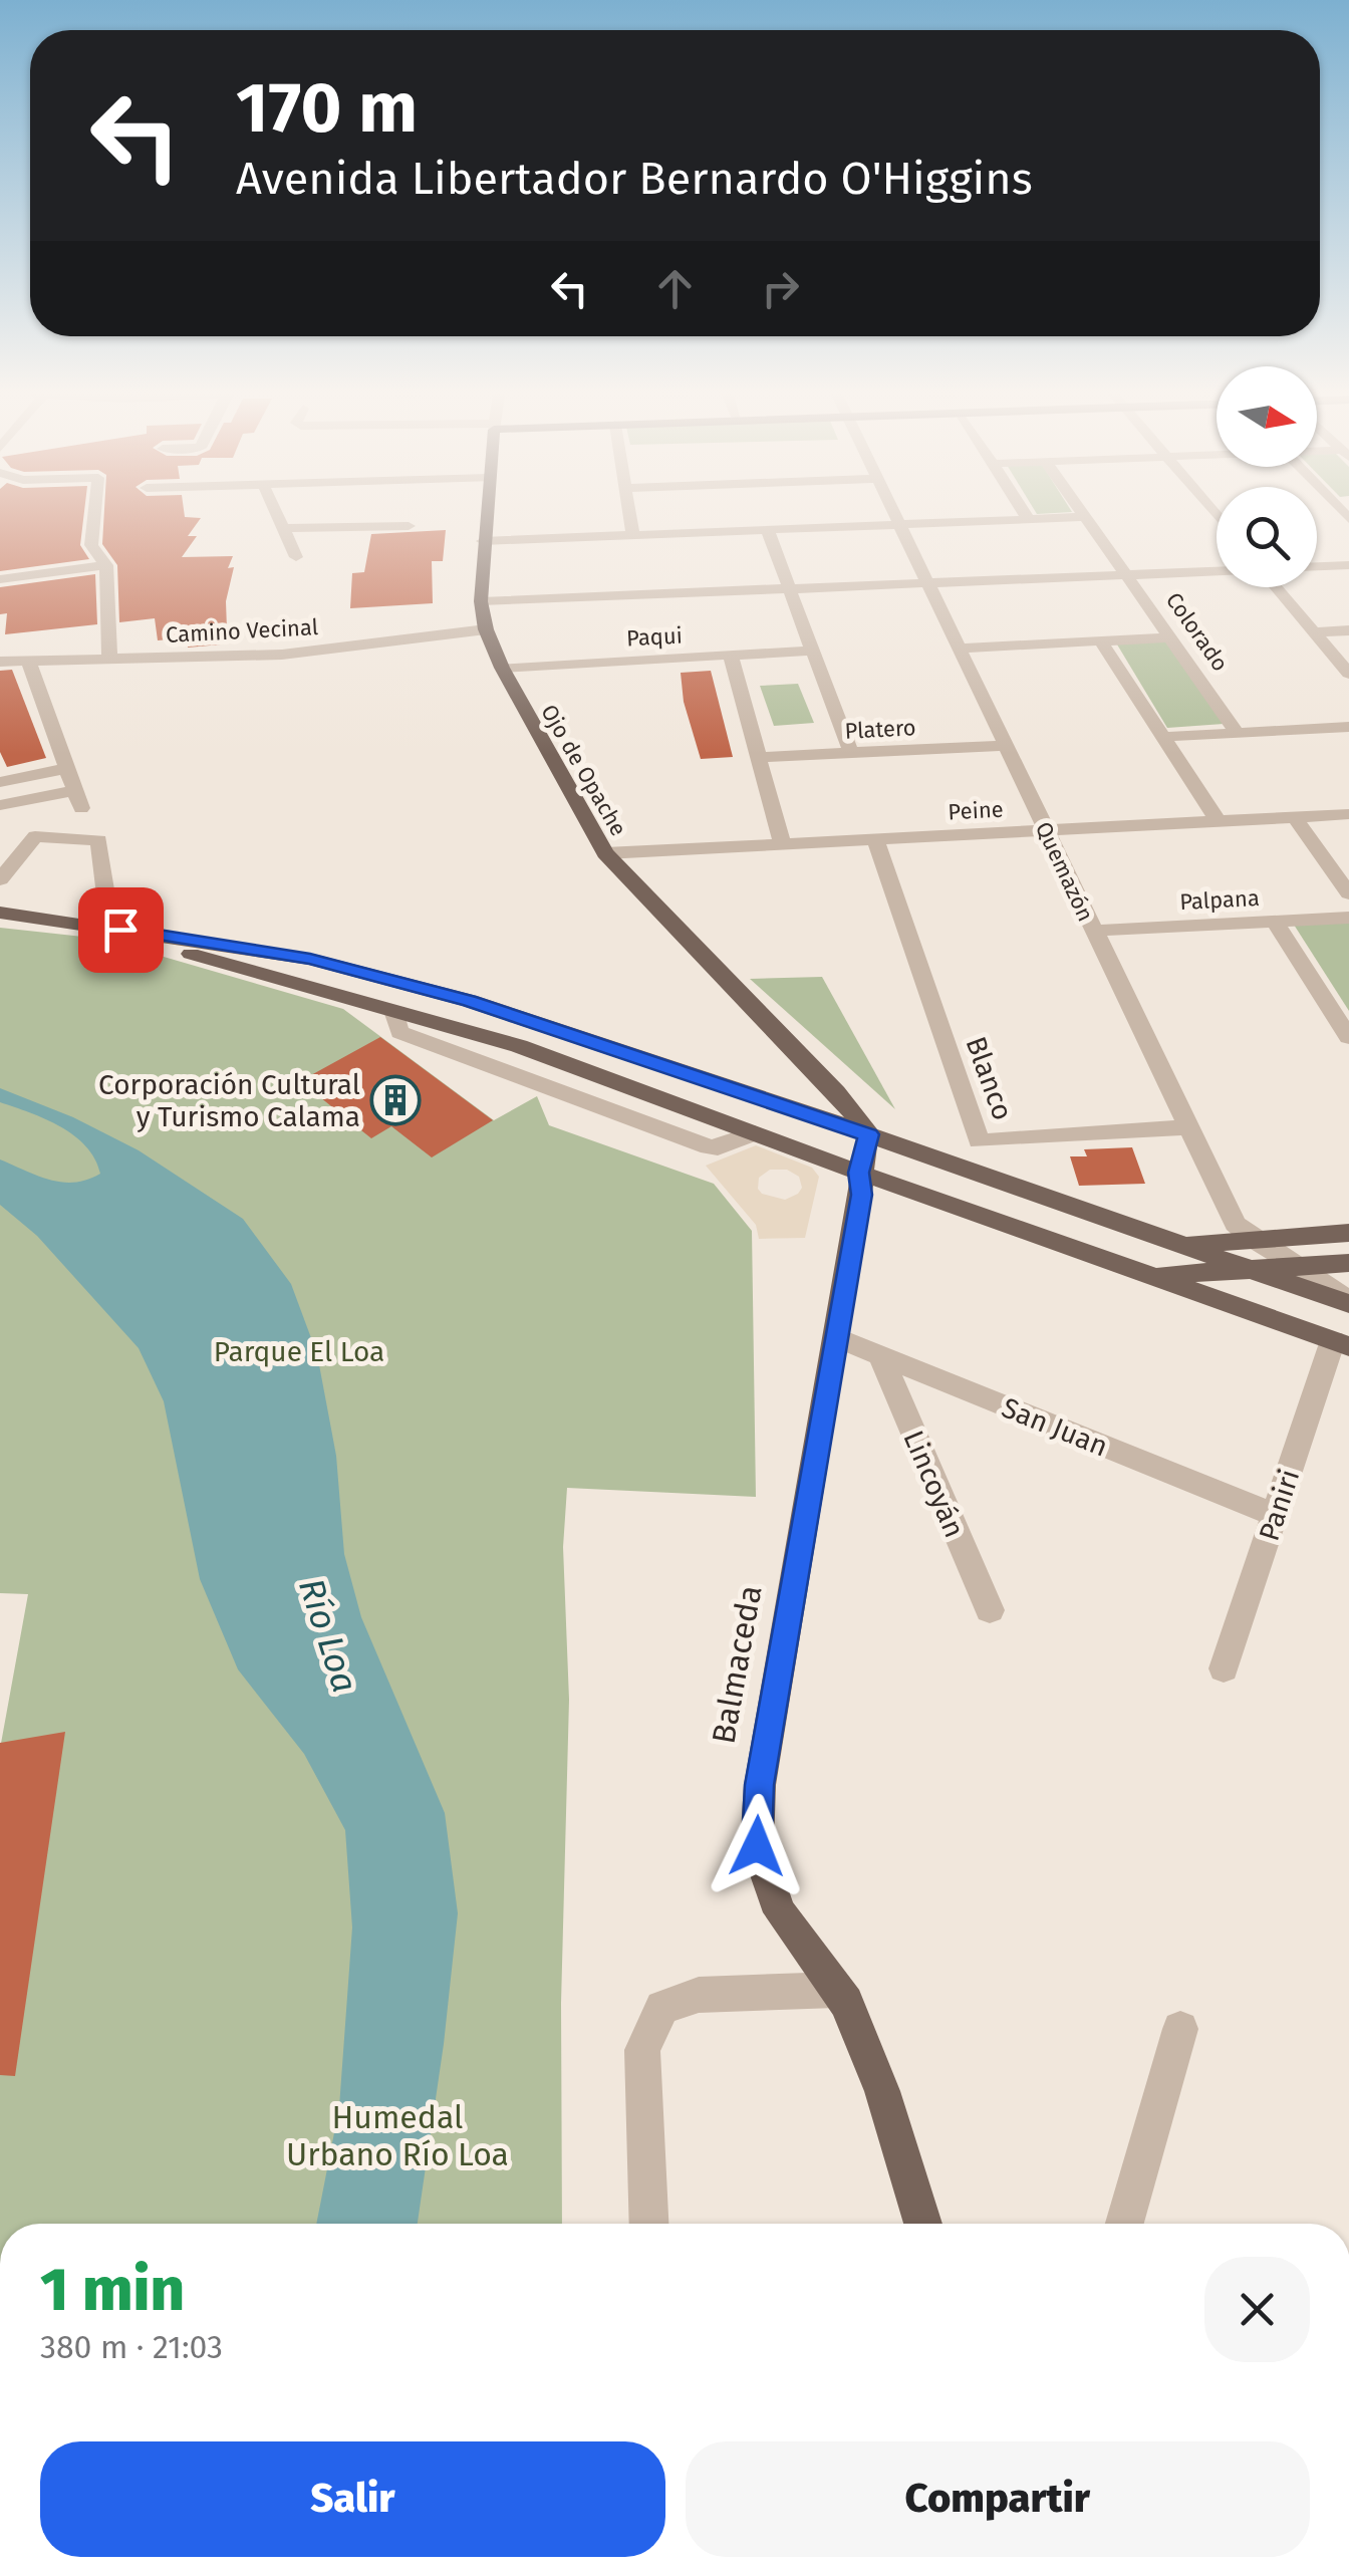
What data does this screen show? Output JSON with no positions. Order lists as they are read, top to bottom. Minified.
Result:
{"streets":{"main road":["Ojo de Opache","Balmaceda"],"street":["Camino Vecinal","Colorado","Paqui","Platero","Peine","Quemazón","Palpana","Blanco","San Juan","Lincoyán","Paniri"]},"crossings":[["Camino Vecinal","Ojo de Opache"],["Paqui","Ojo de Opache"],["Platero","Quemazón"],["Ojo de Opache","Peine"],["Ojo de Opache","Balmaceda"],["Peine","Quemazón"],["Peine","Blanco"],["Quemazón","Palpana"],["Quemazón","Blanco"],["San Juan","Lincoyán"],["San Juan","Paniri"],["San Juan","Balmaceda"]],"water":["Río Loa"],"parks":["Parque El Loa","Humedal Urbano Río Loa"],"places":{"building":["Corporación Cultural y Turismo Calama"]},"north":"right","page":{"turn":["170 m","Avenida Libertador Bernardo O'Higgins"],"heading":["1 min","380 m · 21:03"],"buttons":["Salir","Compartir"]}}
